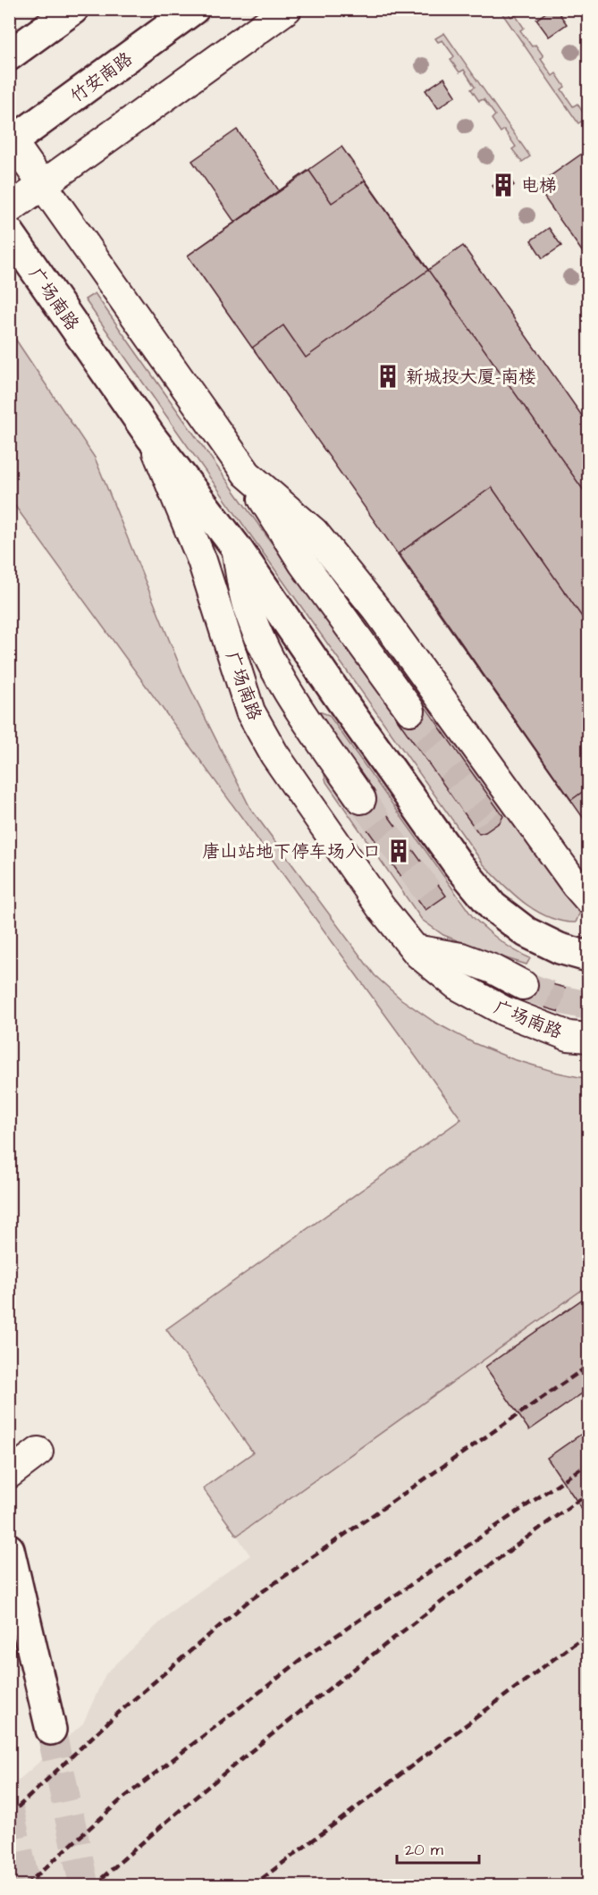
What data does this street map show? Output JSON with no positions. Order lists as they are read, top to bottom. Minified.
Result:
{"streets":{"main road":["竹安南路","广场南路"]},"places":{"building":["电梯","新城投大厦-南楼","唐山站地下停车场入口"]},"scale_bar":"20 m"}
